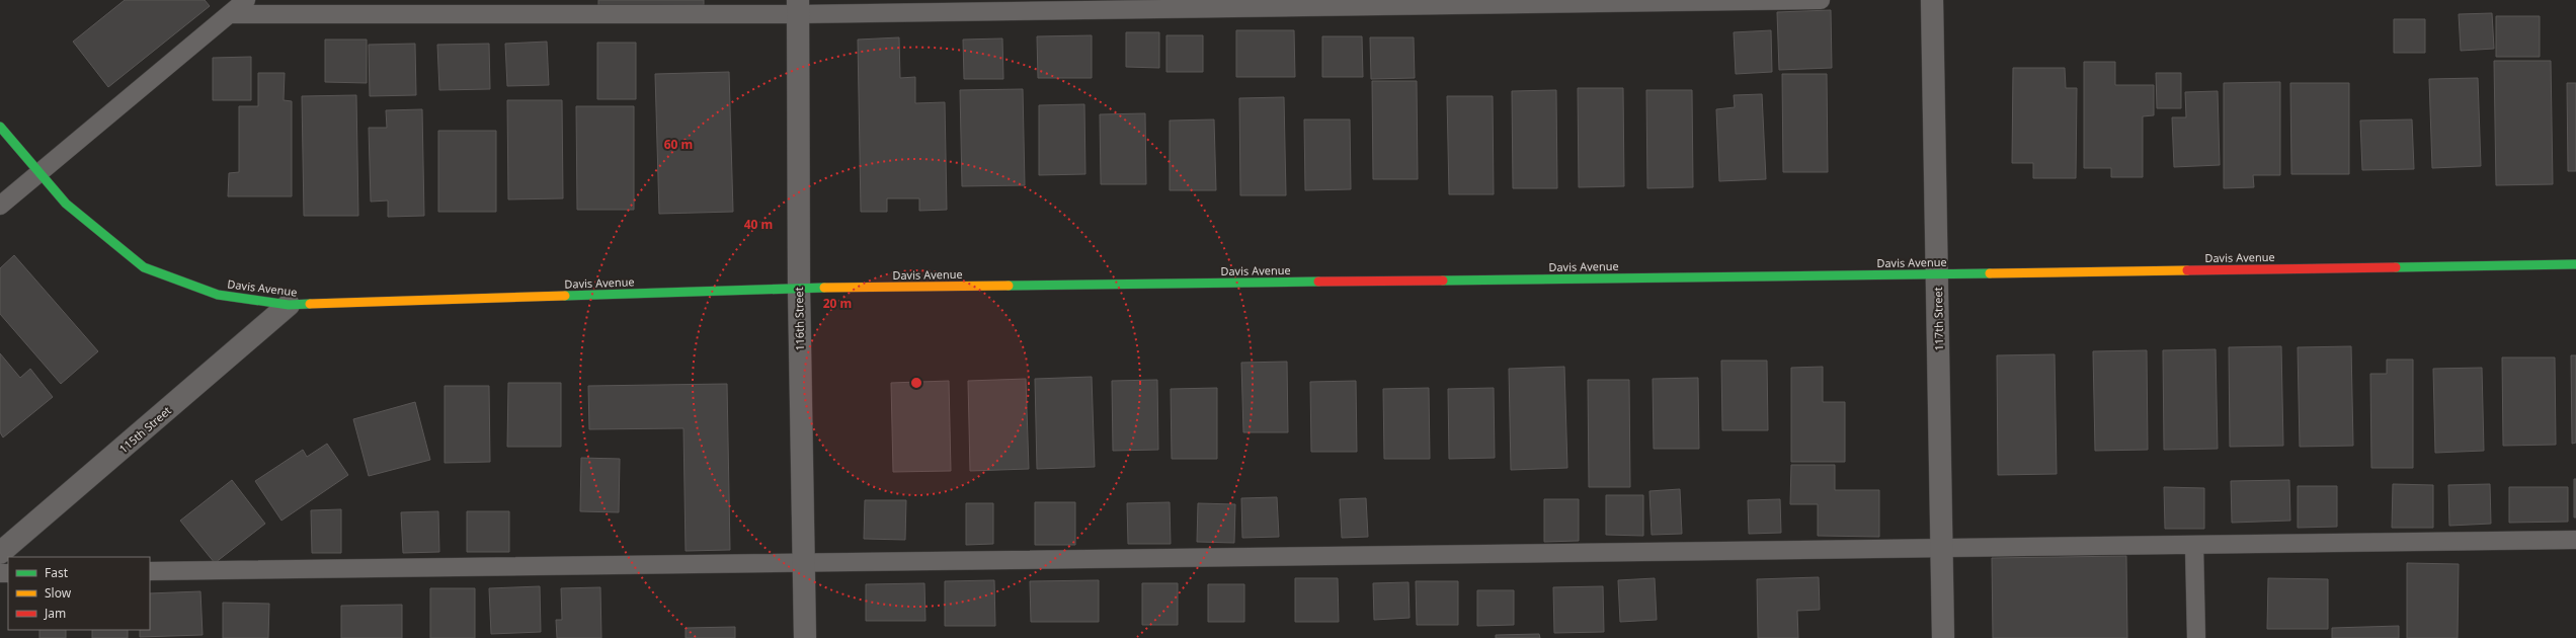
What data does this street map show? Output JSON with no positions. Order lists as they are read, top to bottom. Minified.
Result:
{"streets":{"street":["Davis Avenue","116th Street","117th Street","115th Street"]},"crossings":[["Davis Avenue","116th Street"],["Davis Avenue","117th Street"],["Davis Avenue","115th Street"]],"legend":["Fast","Slow","Jam"],"rings":["60 m","40 m","20 m"]}
